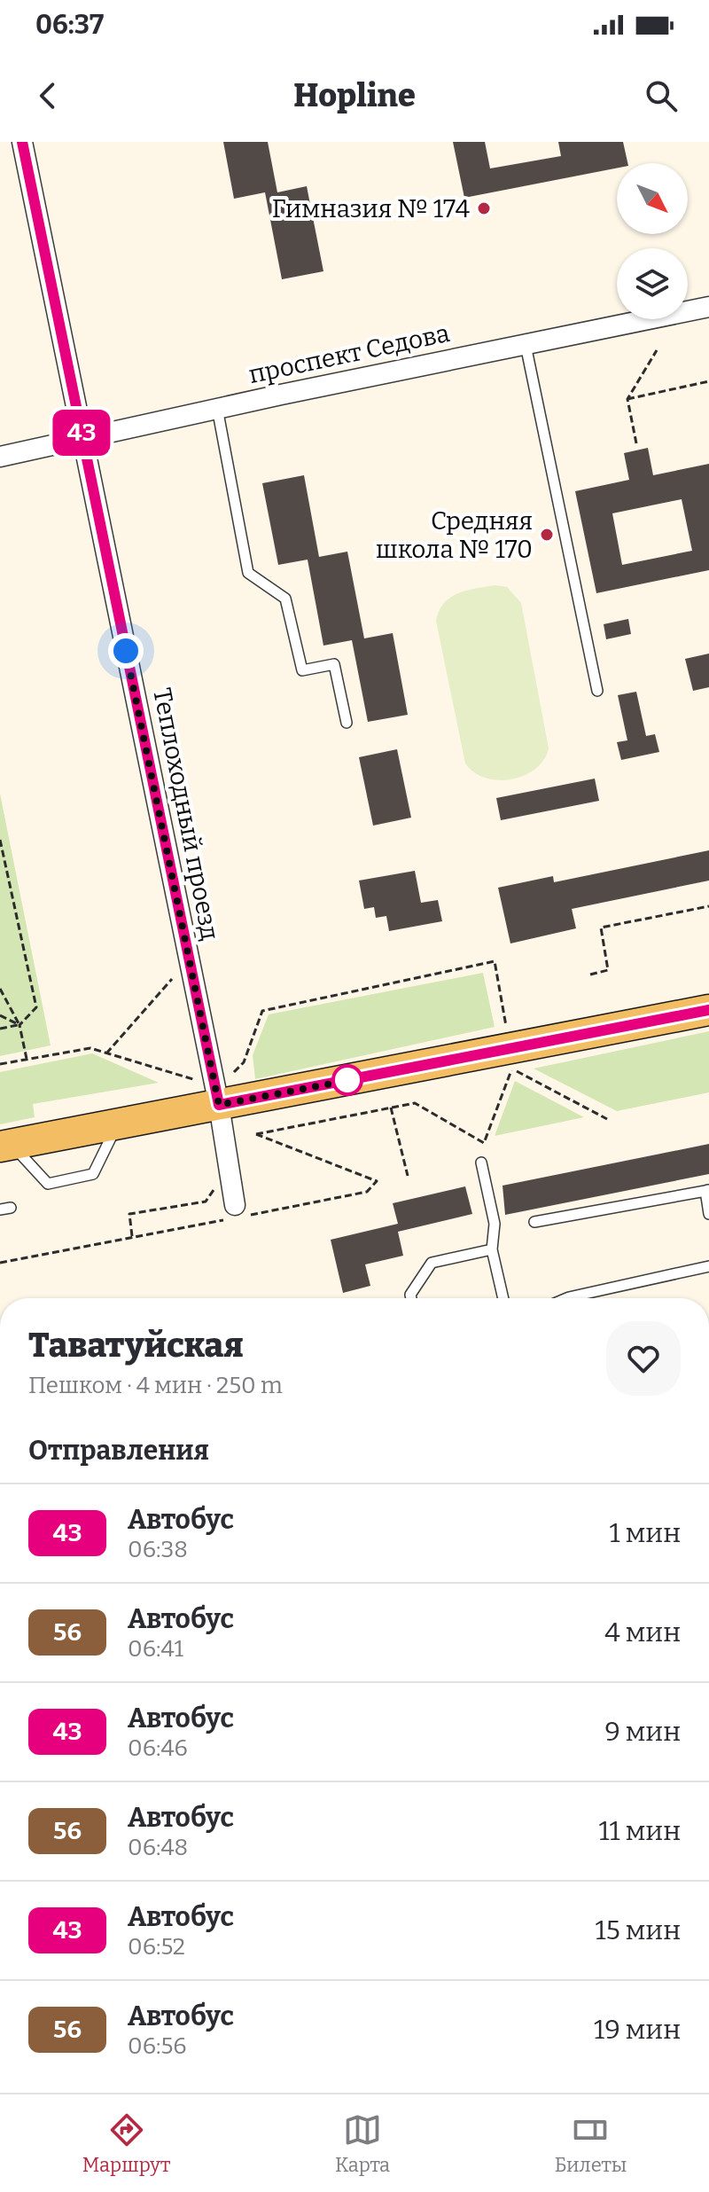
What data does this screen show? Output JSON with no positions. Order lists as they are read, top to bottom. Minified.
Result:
{"streets":{"street":["проспект Седова","Теплоходный проезд"]},"crossings":[["проспект Седова","Теплоходный проезд"]],"places":["Гимназия № 174","Средняя школа № 170"],"lines":["bus line 43"],"north":"bottom right","page":{"status":"06:37","header":"Hopline","on_map":"43","heading":[["Таватуйская","Пешком · 4 мин · 250 m"],"Отправления"],"list":[{"mark":"43","name":"Автобус","note":"06:38","value":"1 мин"},{"mark":"56","name":"Автобус","note":"06:41","value":"4 мин"},{"mark":"43","name":"Автобус","note":"06:46","value":"9 мин"},{"mark":"56","name":"Автобус","note":"06:48","value":"11 мин"},{"mark":"43","name":"Автобус","note":"06:52","value":"15 мин"},{"mark":"56","name":"Автобус","note":"06:56","value":"19 мин"}],"tabs":["Маршрут","Карта","Билеты"]}}
